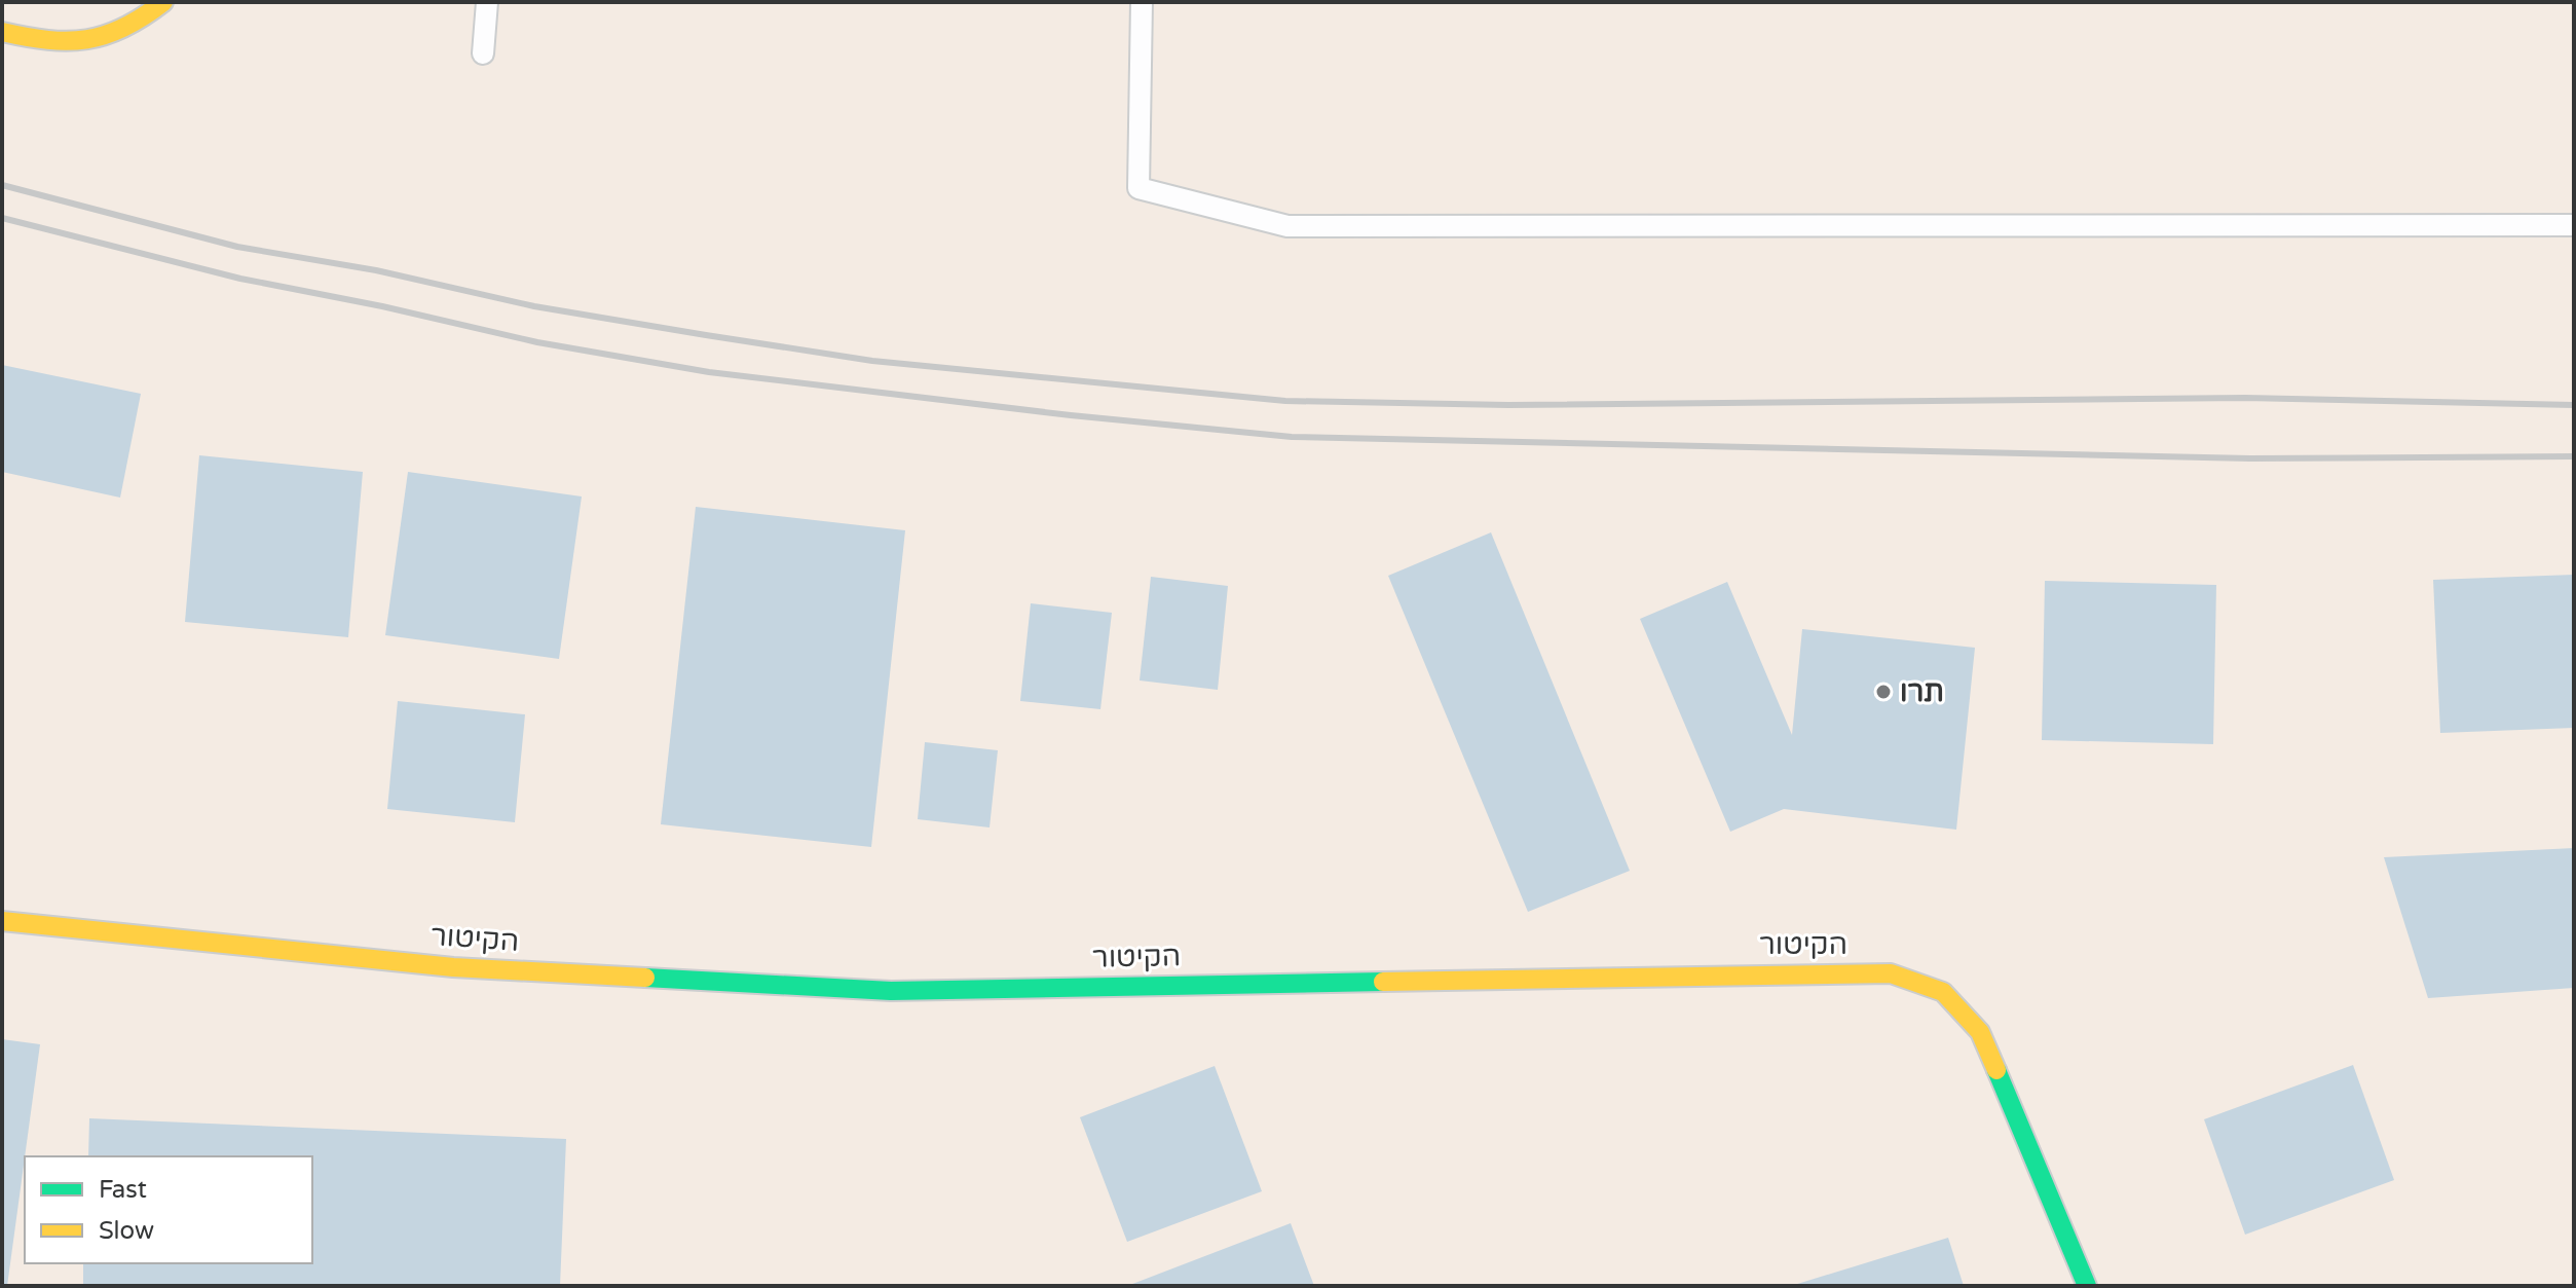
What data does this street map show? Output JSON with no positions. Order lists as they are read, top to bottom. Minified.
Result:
{"streets":{"street":["הקיטור"]},"places":["תרו"],"legend":["Fast","Slow"]}
